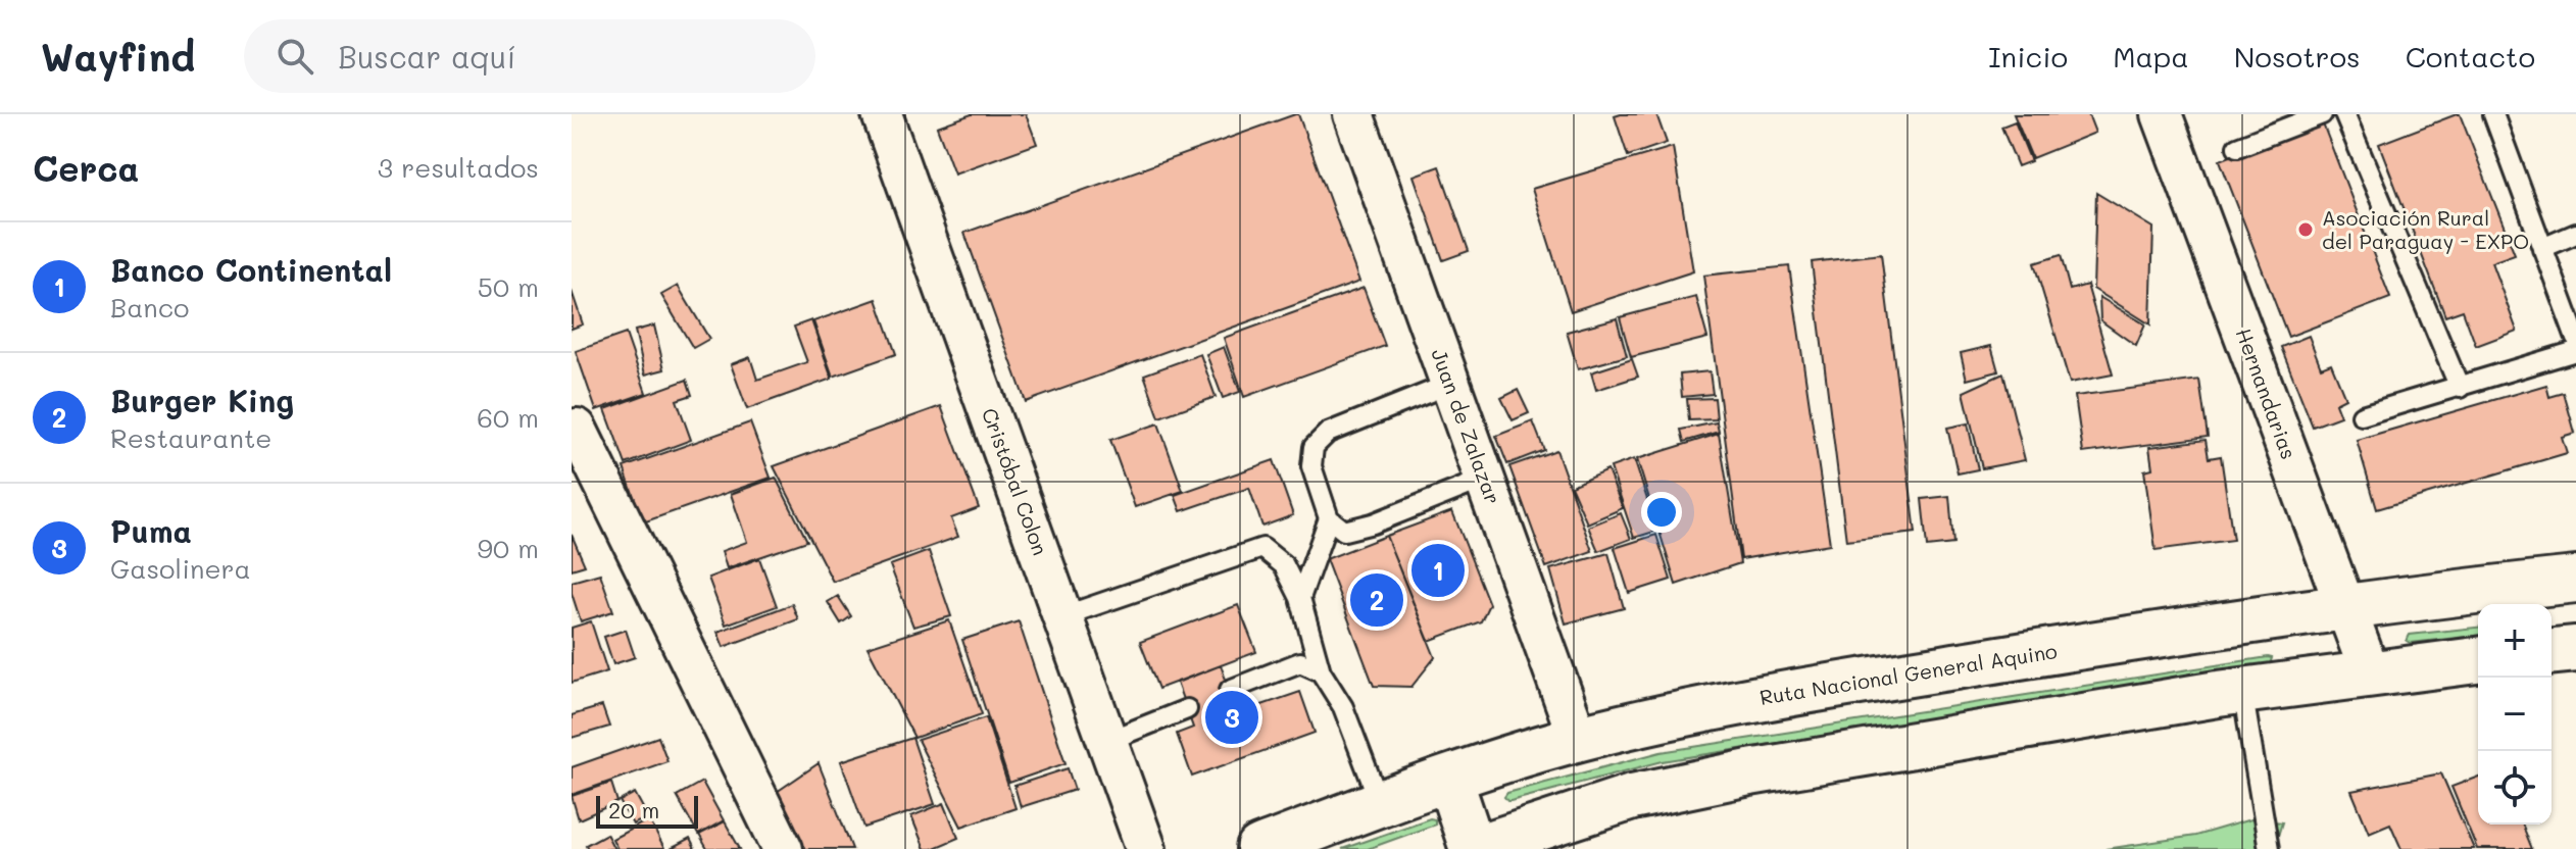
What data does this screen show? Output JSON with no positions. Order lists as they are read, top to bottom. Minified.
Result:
{"streets":{"highway":["Ruta Nacional General Aquino"],"street":["Hernandarias","Juan de Zalazar","Cristóbal Colon"]},"crossings":[["Hernandarias","Ruta Nacional General Aquino"],["Juan de Zalazar","Ruta Nacional General Aquino"]],"places":["Asociación Rural del Paraguay - EXPO"],"scale_bar":"20 m","page":{"header":"Wayfind","search":"Buscar aquí","nav":["Inicio","Mapa","Nosotros","Contacto"],"heading":["Cerca","3 resultados"],"list":[{"mark":"1","name":"Banco Continental","note":"Banco","value":"50 m"},{"mark":"2","name":"Burger King","note":"Restaurante","value":"60 m"},{"mark":"3","name":"Puma","note":"Gasolinera","value":"90 m"}],"pins":["1","2","3"],"map_buttons":["+","−"],"scale":"20 m"}}
